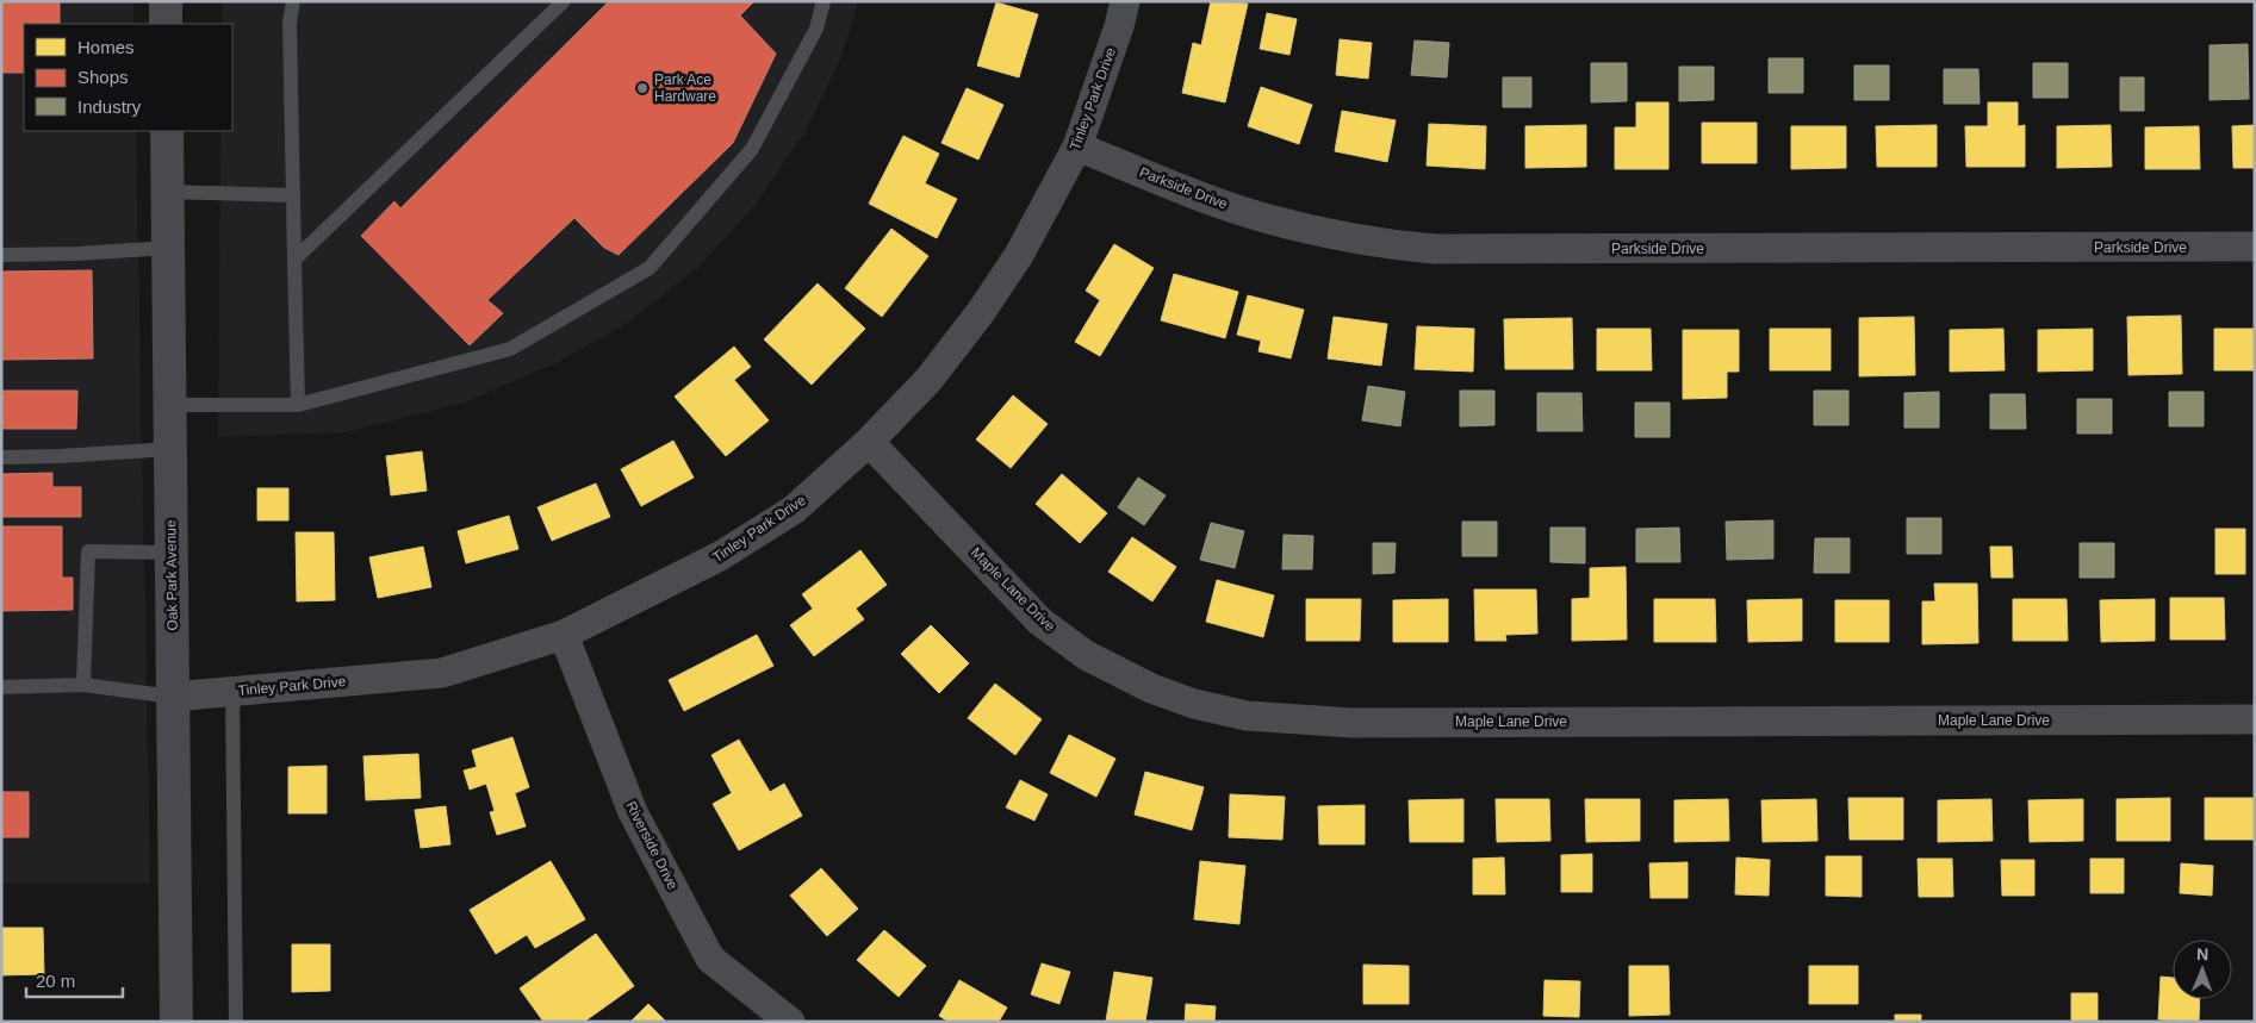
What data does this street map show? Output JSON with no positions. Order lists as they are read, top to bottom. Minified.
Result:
{"streets":{"street":["Tinley Park Drive","Parkside Drive","Oak Park Avenue","Maple Lane Drive","Riverside Drive"]},"crossings":[["Tinley Park Drive","Parkside Drive"],["Tinley Park Drive","Oak Park Avenue"],["Tinley Park Drive","Maple Lane Drive"],["Tinley Park Drive","Riverside Drive"]],"places":["Park Ace Hardware"],"legend":["Homes","Shops","Industry"],"scale_bar":"20 m","north":"top"}
